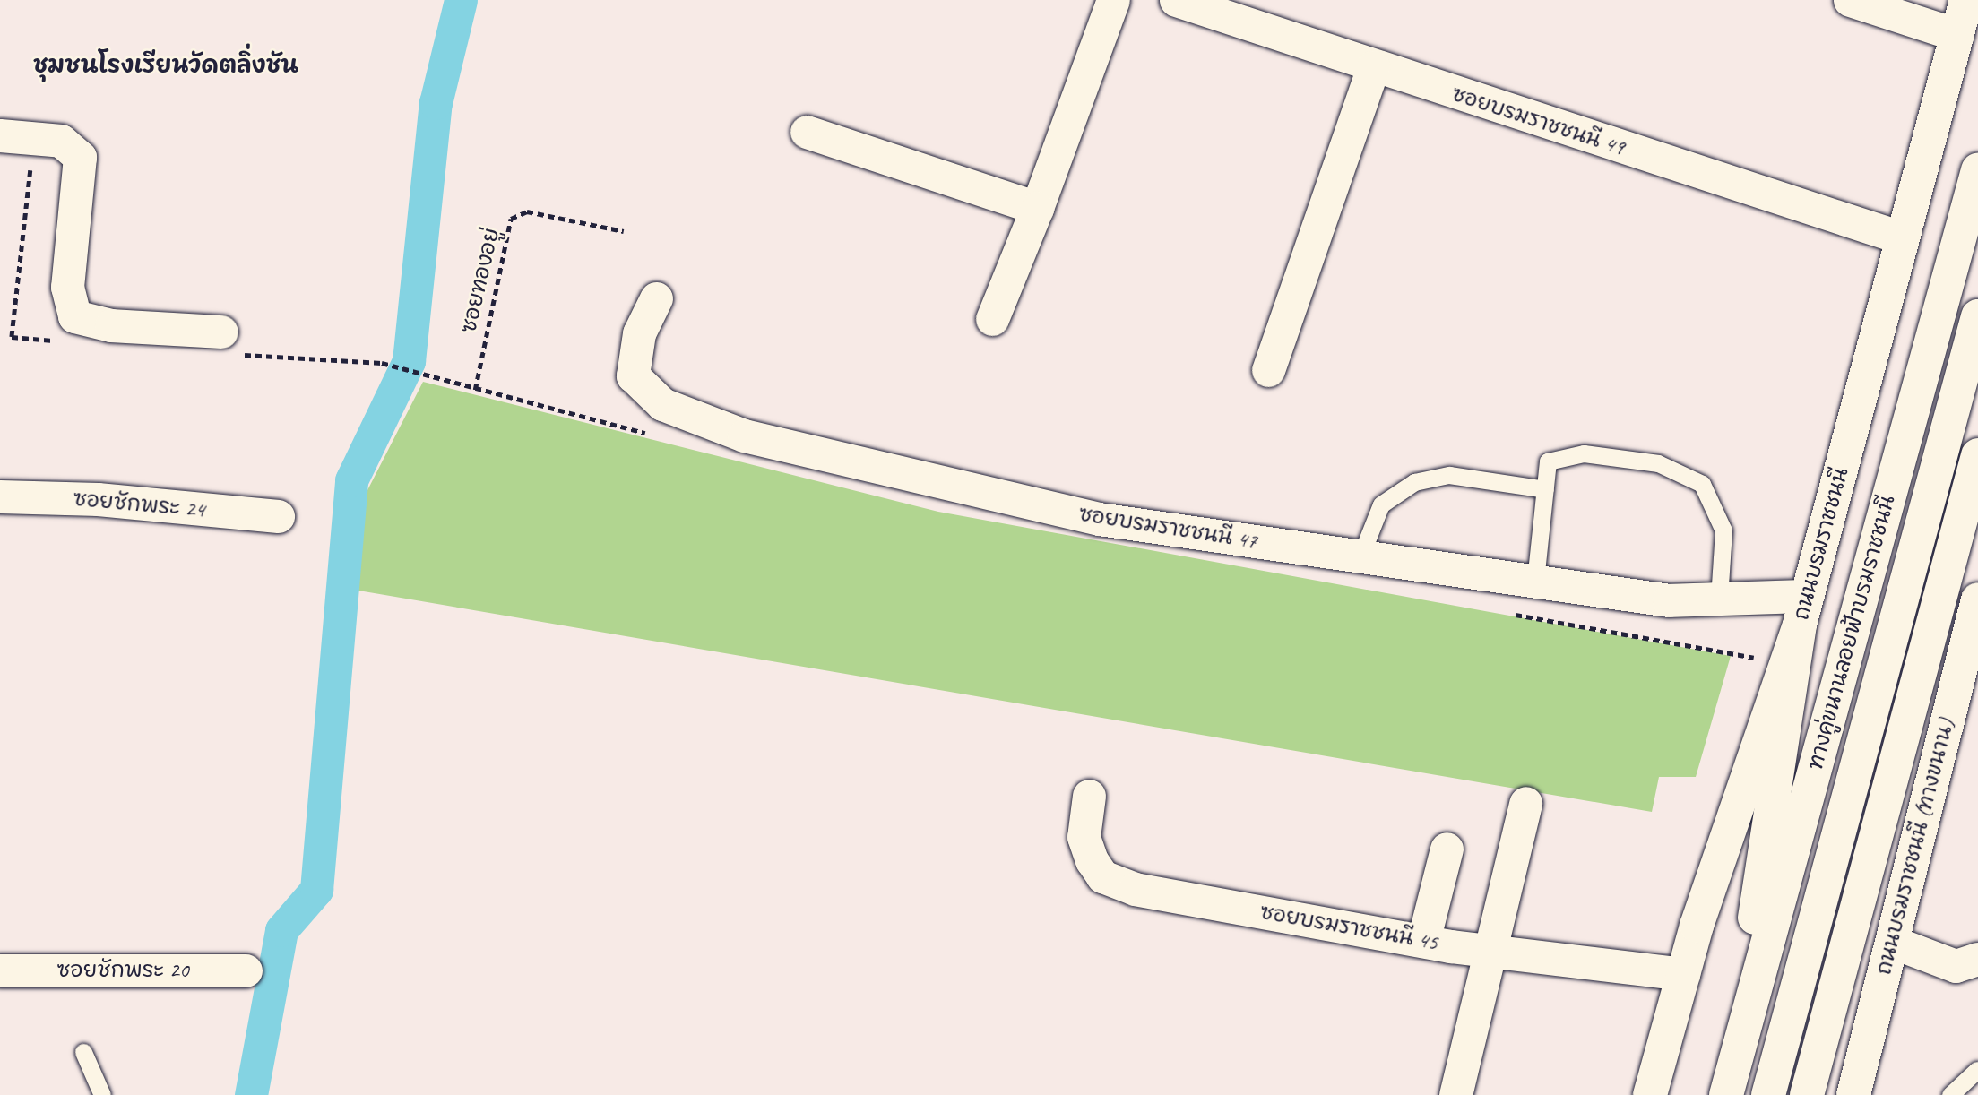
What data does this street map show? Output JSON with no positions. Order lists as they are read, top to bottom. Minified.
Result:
{"streets":{"main road":["ถนนบรมราชชนนี","ทางคู่ขนานลอยฟ้าบรมราชชนนี","ถนนบรมราชชนนี (ทางขนาน)"],"street":["ซอยบรมราชชนนี 49","ซอยชักพระ 24","ซอยบรมราชชนนี 47","ซอยบรมราชชนนี 45","ซอยชักพระ 20"],"path":["ซอยทองอยู่"]},"crossings":[["ซอยบรมราชชนนี 49","ถนนบรมราชชนนี"],["ซอยบรมราชชนนี 47","ถนนบรมราชชนนี"]],"districts":["ชุมชนโรงเรียนวัดตลิ่งชัน"]}
